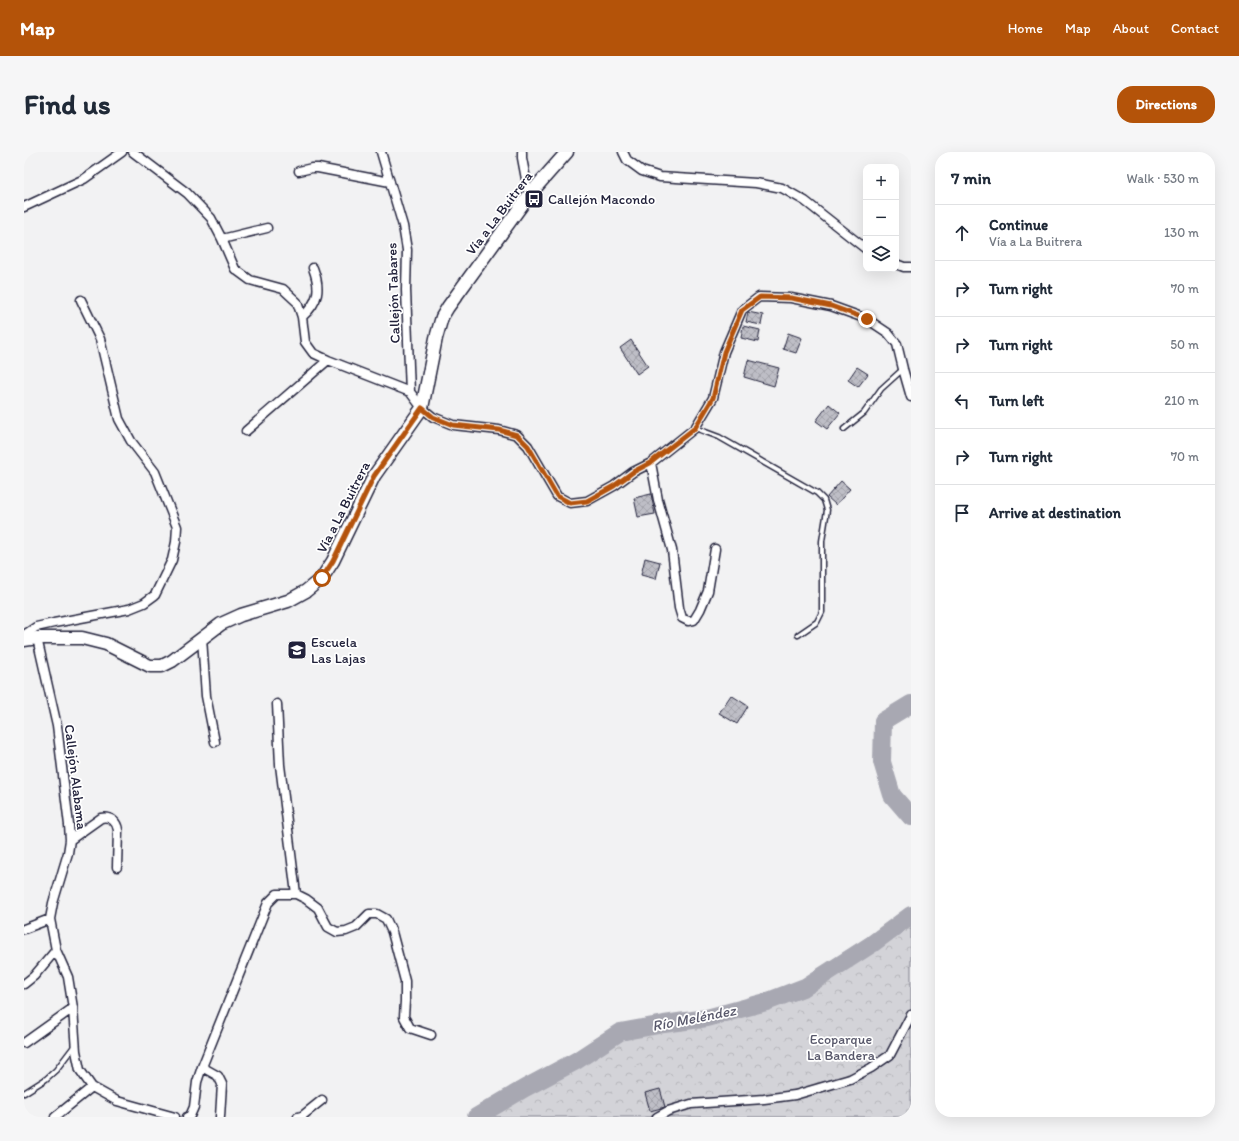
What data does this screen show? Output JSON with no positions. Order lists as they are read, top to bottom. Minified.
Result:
{"streets":{"street":["Vía a La Buitrera","Callejón Tabares","Callejón Alabama"]},"crossings":[["Vía a La Buitrera","Callejón Alabama"]],"water":["Río Meléndez"],"parks":["Ecoparque La Bandera"],"places":{"bus stop":["Callejón Macondo"],"school or university":["Escuela Las Lajas"]},"page":{"header":"Map","nav":["Home","Map","About","Contact"],"buttons":"Directions","title":"Find us","heading":["7 min","Walk · 530 m"],"map_buttons":["+","−"],"list":[["Continue","Vía a La Buitrera","130 m"],["Turn right","70 m"],["Turn right","50 m"],["Turn left","210 m"],["Turn right","70 m"],"Arrive at destination"]}}
